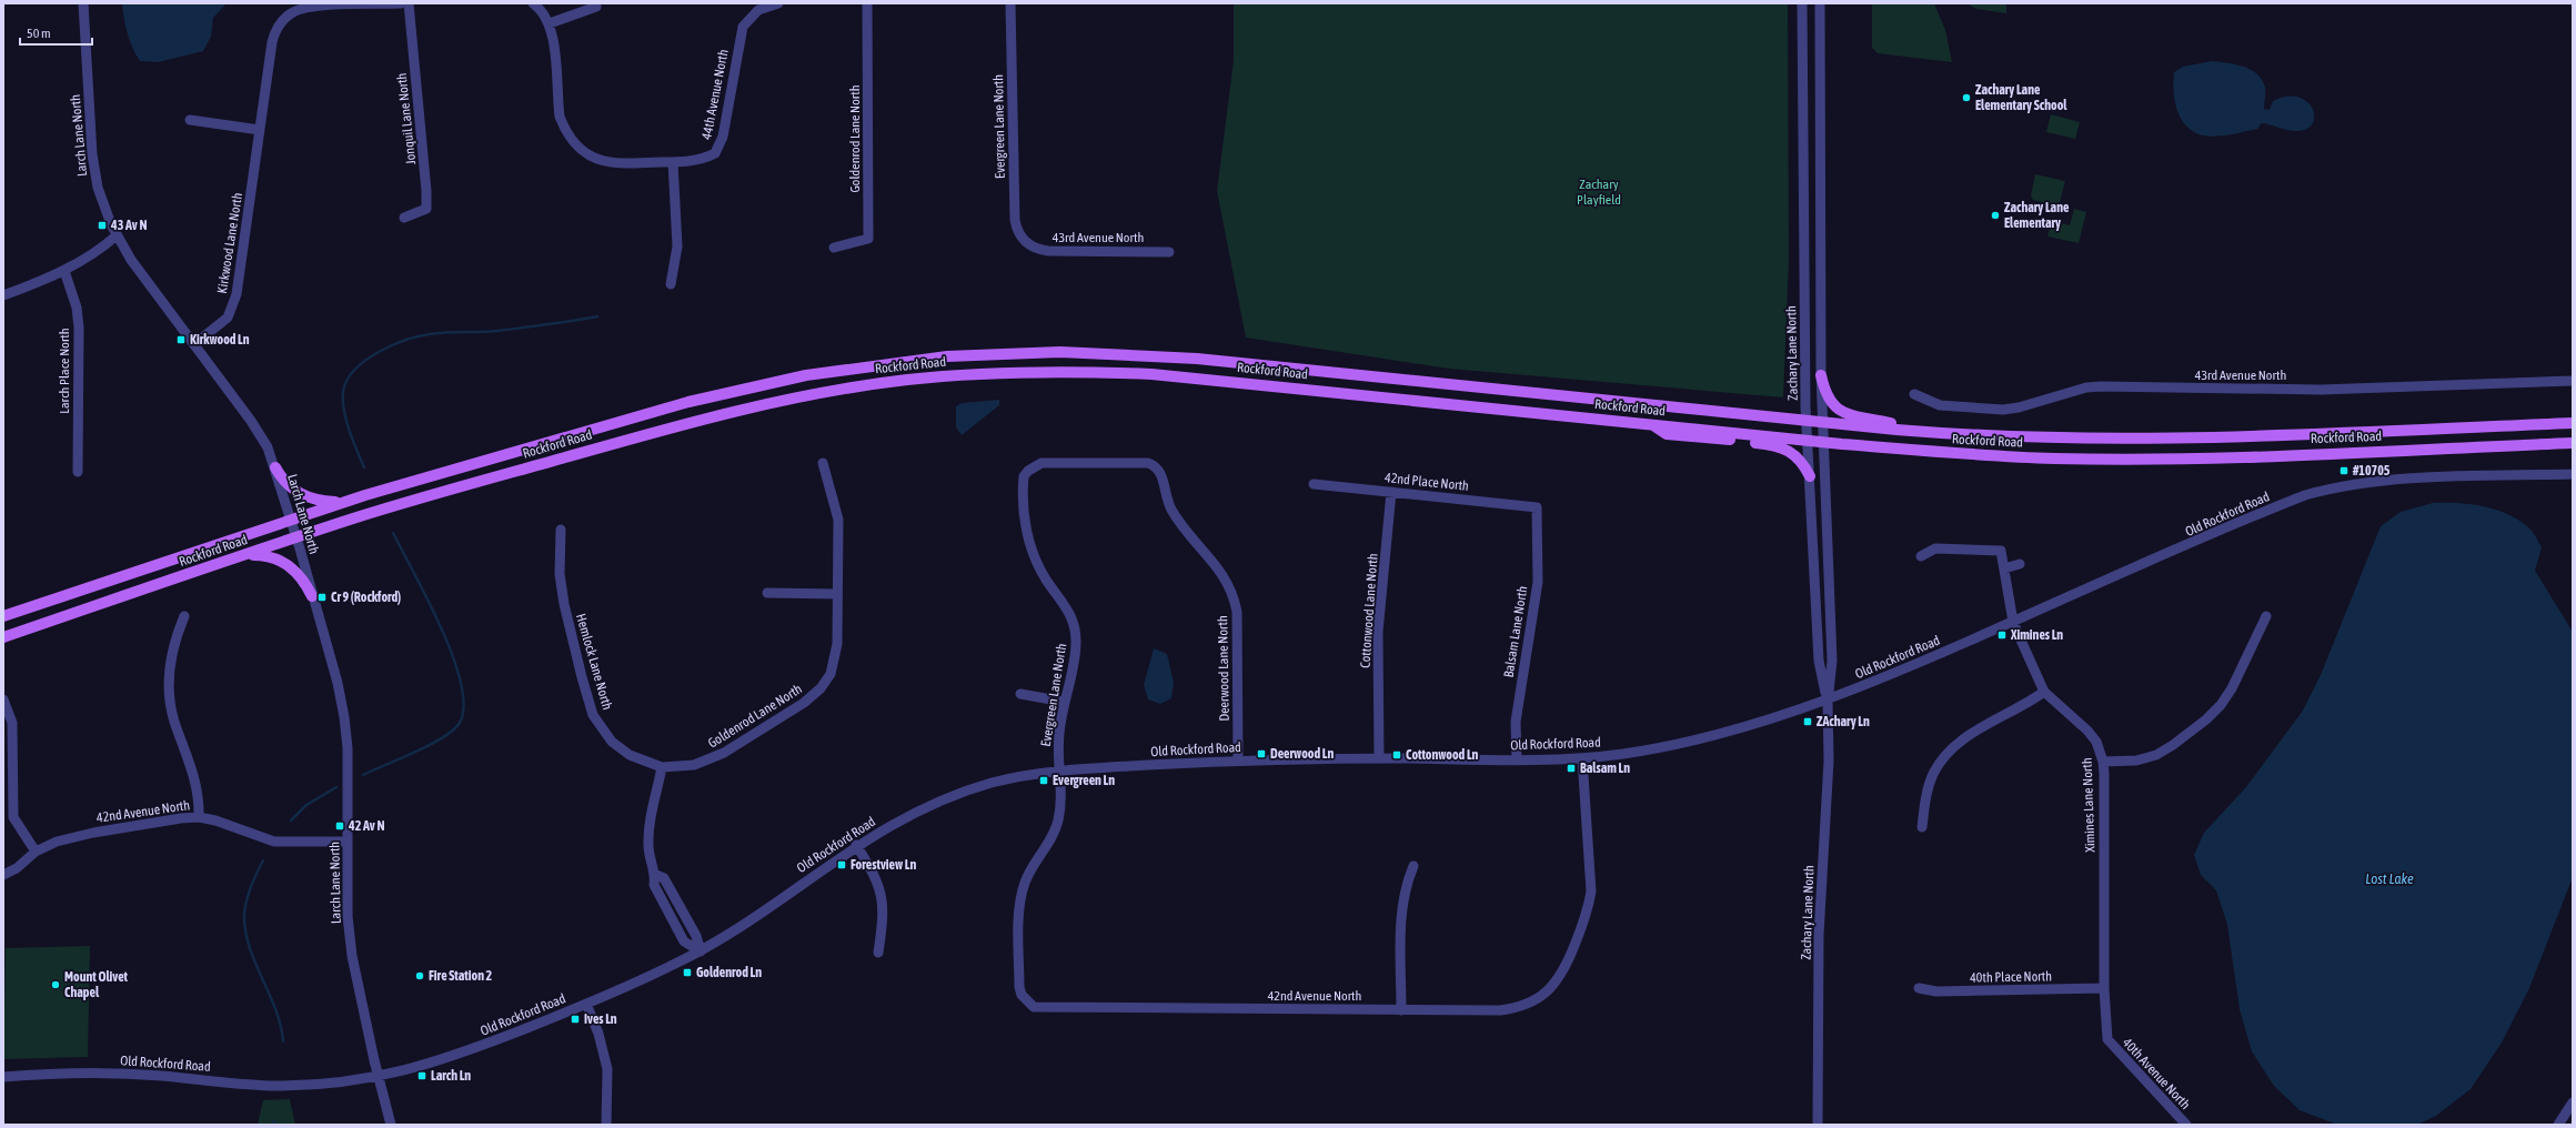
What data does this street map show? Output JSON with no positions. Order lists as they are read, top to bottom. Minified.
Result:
{"streets":{"main road":["Rockford Road"],"street":["44th Avenue North","Jonquil Lane North","Evergreen Lane North","Larch Lane North","Goldenrod Lane North","43rd Avenue North","Kirkwood Lane North","Zachary Lane North","Larch Place North","42nd Place North","Old Rockford Road","Cottonwood Lane North","Balsam Lane North","Hemlock Lane North","Deerwood Lane North","Ximines Lane North","42nd Avenue North","40th Place North","40th Avenue North"]},"crossings":[["Evergreen Lane North","43rd Avenue North"],["Evergreen Lane North","Old Rockford Road"],["Evergreen Lane North","Deerwood Lane North"],["Evergreen Lane North","42nd Avenue North"],["Larch Lane North","Kirkwood Lane North"],["Larch Lane North","Rockford Road"],["Larch Lane North","Old Rockford Road"],["Larch Lane North","42nd Avenue North"],["Goldenrod Lane North","Hemlock Lane North"],["Zachary Lane North","Rockford Road"],["Zachary Lane North","Old Rockford Road"],["42nd Place North","Cottonwood Lane North"],["42nd Place North","Balsam Lane North"],["Old Rockford Road","Cottonwood Lane North"],["Old Rockford Road","Balsam Lane North"],["Old Rockford Road","Deerwood Lane North"],["Old Rockford Road","Ximines Lane North"],["Old Rockford Road","42nd Avenue North"],["Ximines Lane North","40th Place North"],["Ximines Lane North","40th Avenue North"]],"water":["Lost Lake"],"parks":["Zachary Playfield"],"places":{"other":["Zachary Lane Elementary School","Zachary Lane Elementary","Fire Station 2","Mount Olivet Chapel"],"transit":["43 Av N","Kirkwood Ln","#10705","Cr 9 (Rockford)","Ximines Ln","ZAchary Ln","Deerwood Ln","Cottonwood Ln","Balsam Ln","Evergreen Ln","42 Av N","Forestview Ln","Goldenrod Ln","Ives Ln","Larch Ln"]},"scale_bar":"50 m"}
